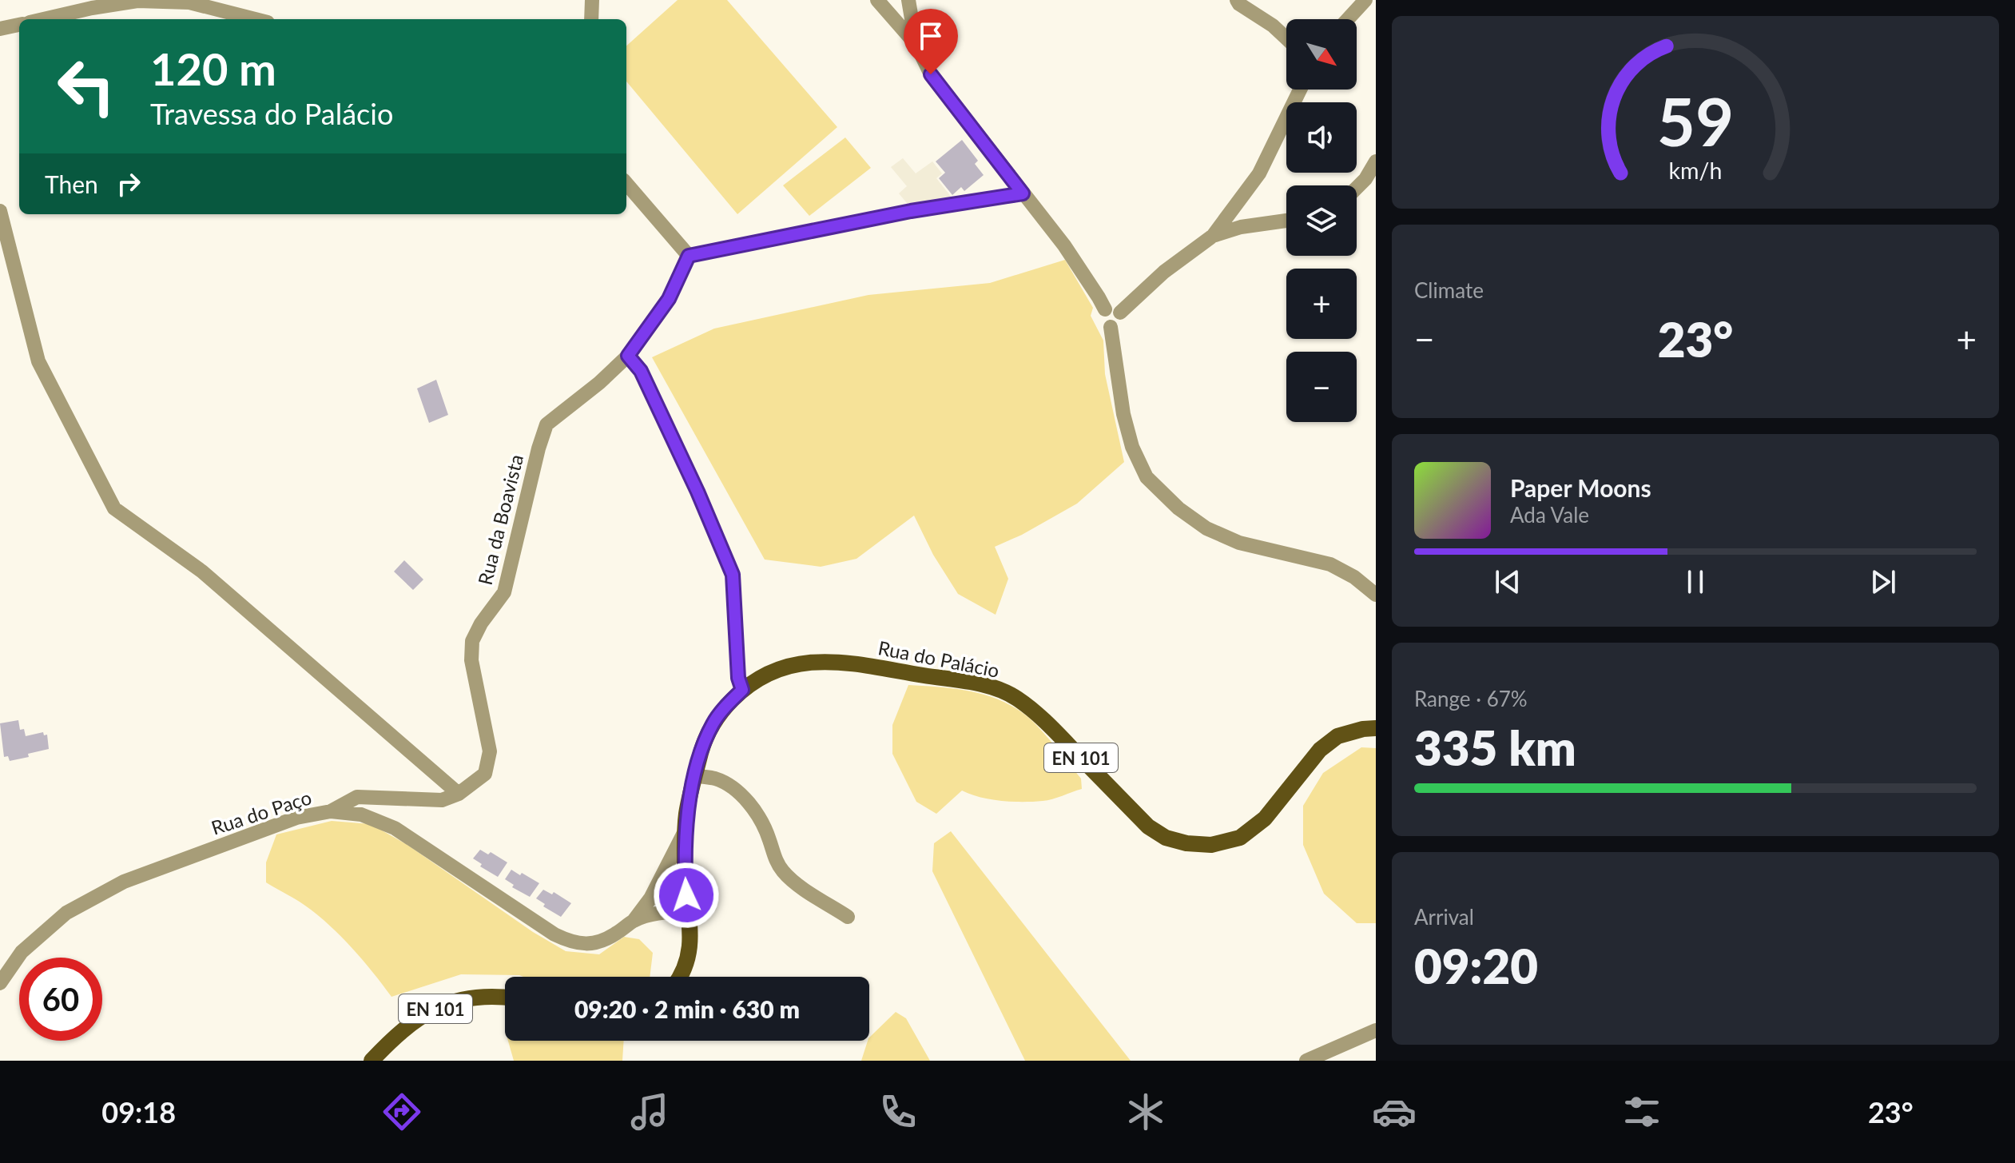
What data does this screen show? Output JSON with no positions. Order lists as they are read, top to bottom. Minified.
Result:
{"streets":{"main road":["Rua do Palácio","EN 101"],"street":["Rua da Boavista","Rua do Paço"]},"crossings":[["Rua da Boavista","Rua do Paço"],["Rua do Palácio","EN 101"],["EN 101","Rua do Paço"]],"north":"bottom right","page":{"map_buttons":["+","−"],"turn":["120 m","Travessa do Palácio"],"then":"Then","tile":["Climate",["Range · 67%","335 km"],["Arrival","09:20"]],"heat":["−","23°","+"],"song":["Paper Moons","Ada Vale"],"limit":"60","trip":"09:20 · 2 min · 630 m","tabs":["09:18","23°"],"gauge":["59","km/h"]}}
